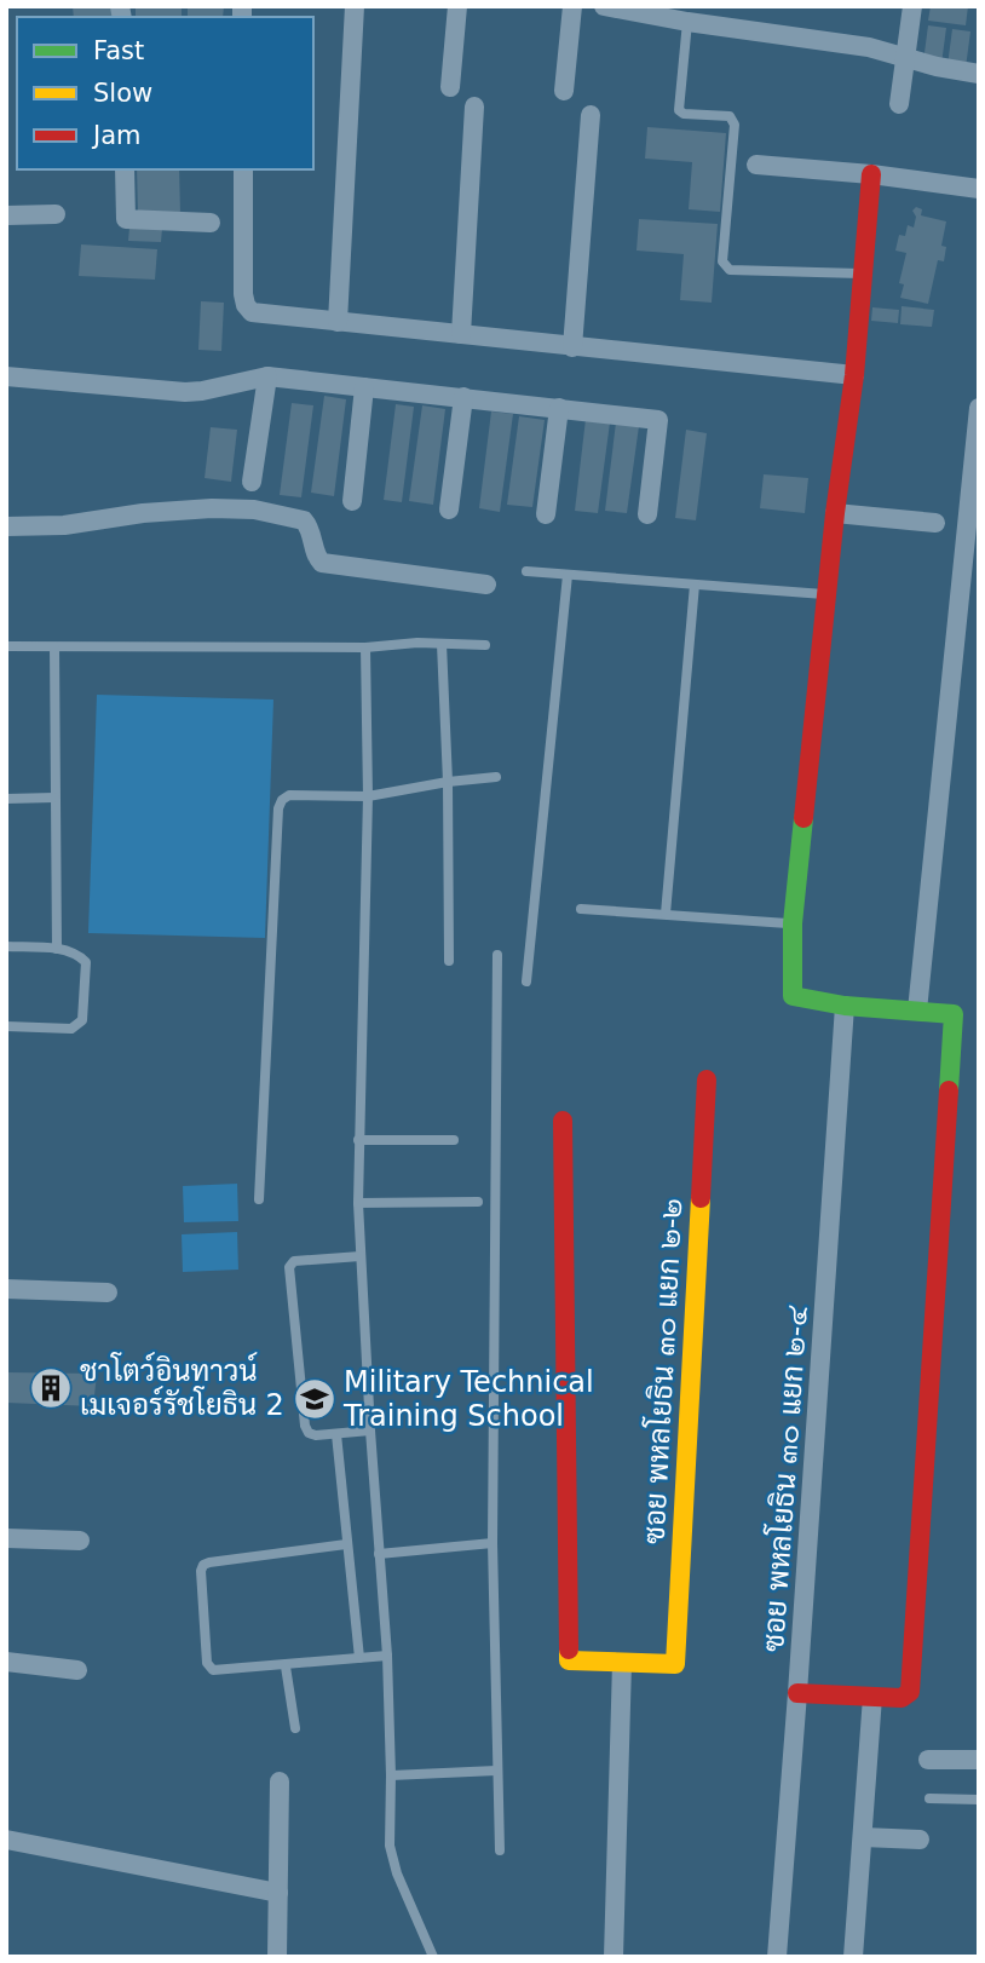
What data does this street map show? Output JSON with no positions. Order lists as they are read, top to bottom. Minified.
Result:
{"streets":{"street":["ซอย พหลโยธิน ๓๐ แยก ๒-๒","ซอย พหลโยธิน ๓๐ แยก ๒-๔"]},"places":{"building":["ชาโตว์อินทาวน์ เมเจอร์รัชโยธิน 2"],"school or university":["Military Technical Training School"]},"legend":["Fast","Slow","Jam"]}
